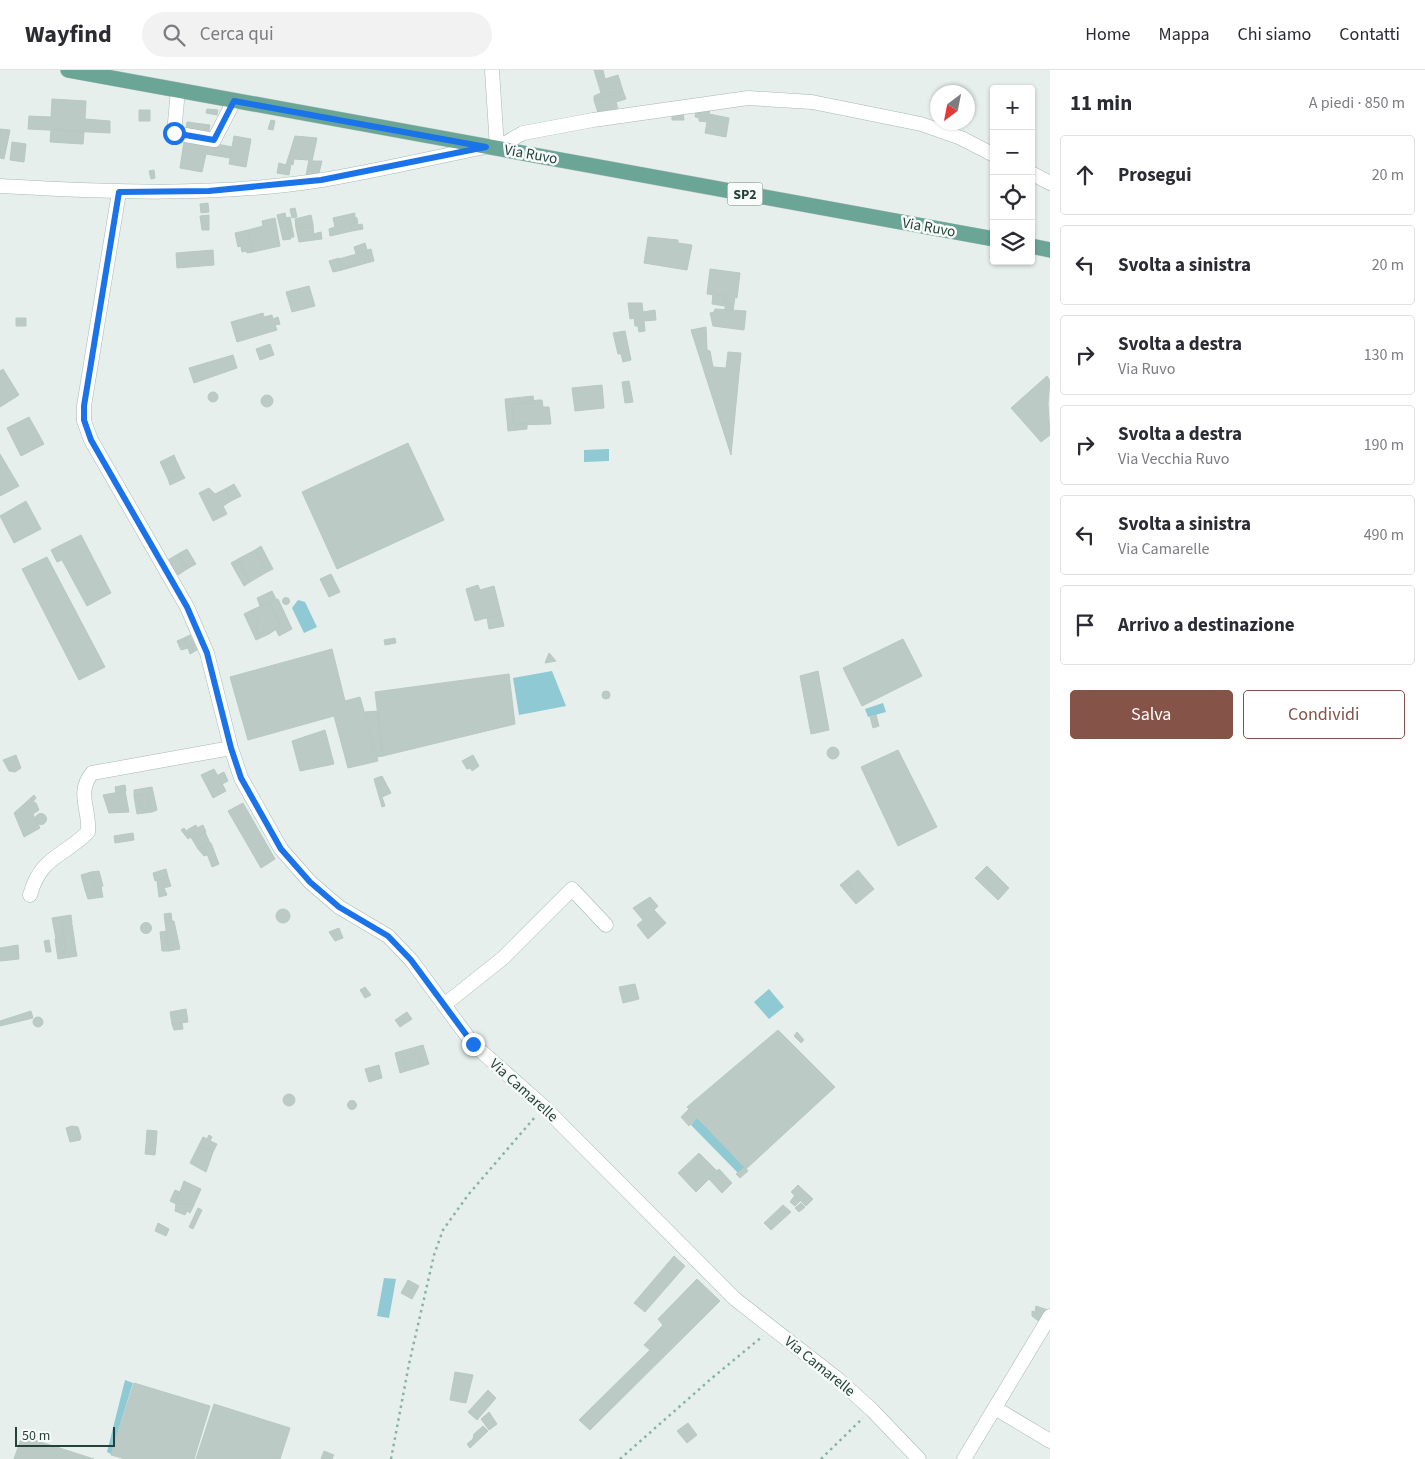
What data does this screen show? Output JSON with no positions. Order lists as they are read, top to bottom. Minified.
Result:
{"streets":{"main road":["Via Ruvo","SP2"],"street":["Via Camarelle"]},"scale_bar":"50 m","north":"bottom left","page":{"header":"Wayfind","search":"Cerca qui","nav":["Home","Mappa","Chi siamo","Contatti"],"heading":["11 min","A piedi · 850 m"],"map_buttons":["+","−"],"list":[["Prosegui","20 m"],["Svolta a sinistra","20 m"],["Svolta a destra","Via Ruvo","130 m"],["Svolta a destra","Via Vecchia Ruvo","190 m"],["Svolta a sinistra","Via Camarelle","490 m"],"Arrivo a destinazione"],"buttons":["Salva","Condividi"],"scale":"50 m"}}
